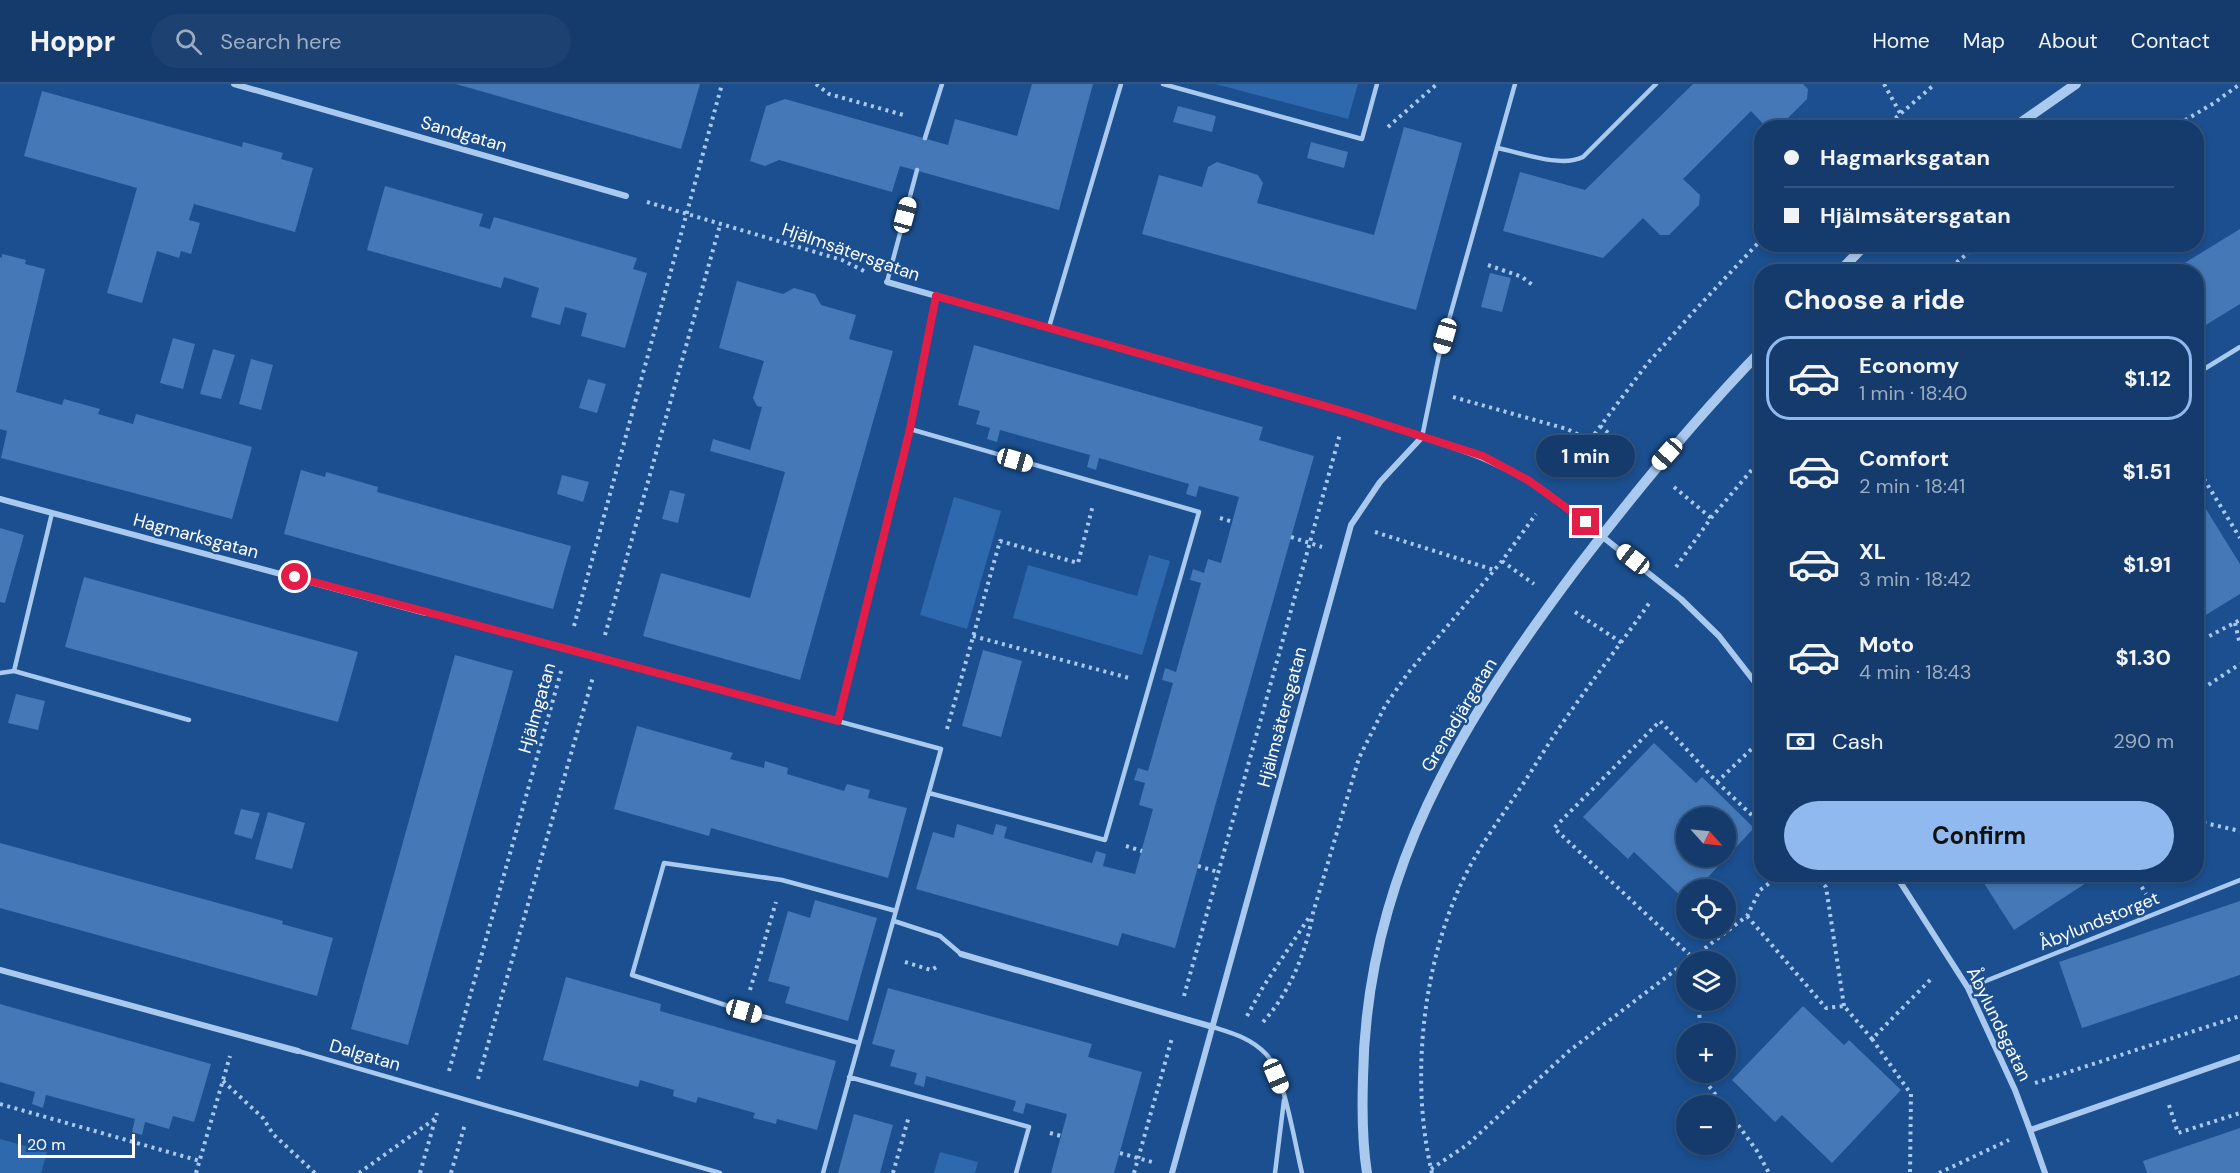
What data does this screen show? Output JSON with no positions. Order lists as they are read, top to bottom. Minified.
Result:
{"streets":{"street":["Sandgatan","Hjälmsätersgatan","Hagmarksgatan","Grenadjärgatan","Åbylundsgatan","Dalgatan"],"lane":["Åbylundstorget"],"path":["Hjälmgatan"]},"crossings":[["Hjälmsätersgatan","Hjälmgatan"],["Hjälmsätersgatan","Grenadjärgatan"],["Hagmarksgatan","Hjälmgatan"],["Hjälmgatan","Dalgatan"],["Åbylundstorget","Åbylundsgatan"]],"scale_bar":"20 m","north":"bottom right","page":{"header":"Hoppr","search":"Search here","nav":["Home","Map","About","Contact"],"banner":["Hagmarksgatan","Hjälmsätersgatan"],"heading":"Choose a ride","list":[{"name":"Economy","note":"1 min · 18:40","value":"$1.12"},{"name":"Comfort","note":"2 min · 18:41","value":"$1.51"},{"name":"XL","note":"3 min · 18:42","value":"$1.91"},{"name":"Moto","note":"4 min · 18:43","value":"$1.30"}],"bubble":"1 min","pay":["Cash","290 m"],"buttons":"Confirm","map_buttons":["+","−"],"scale":"20 m"}}
